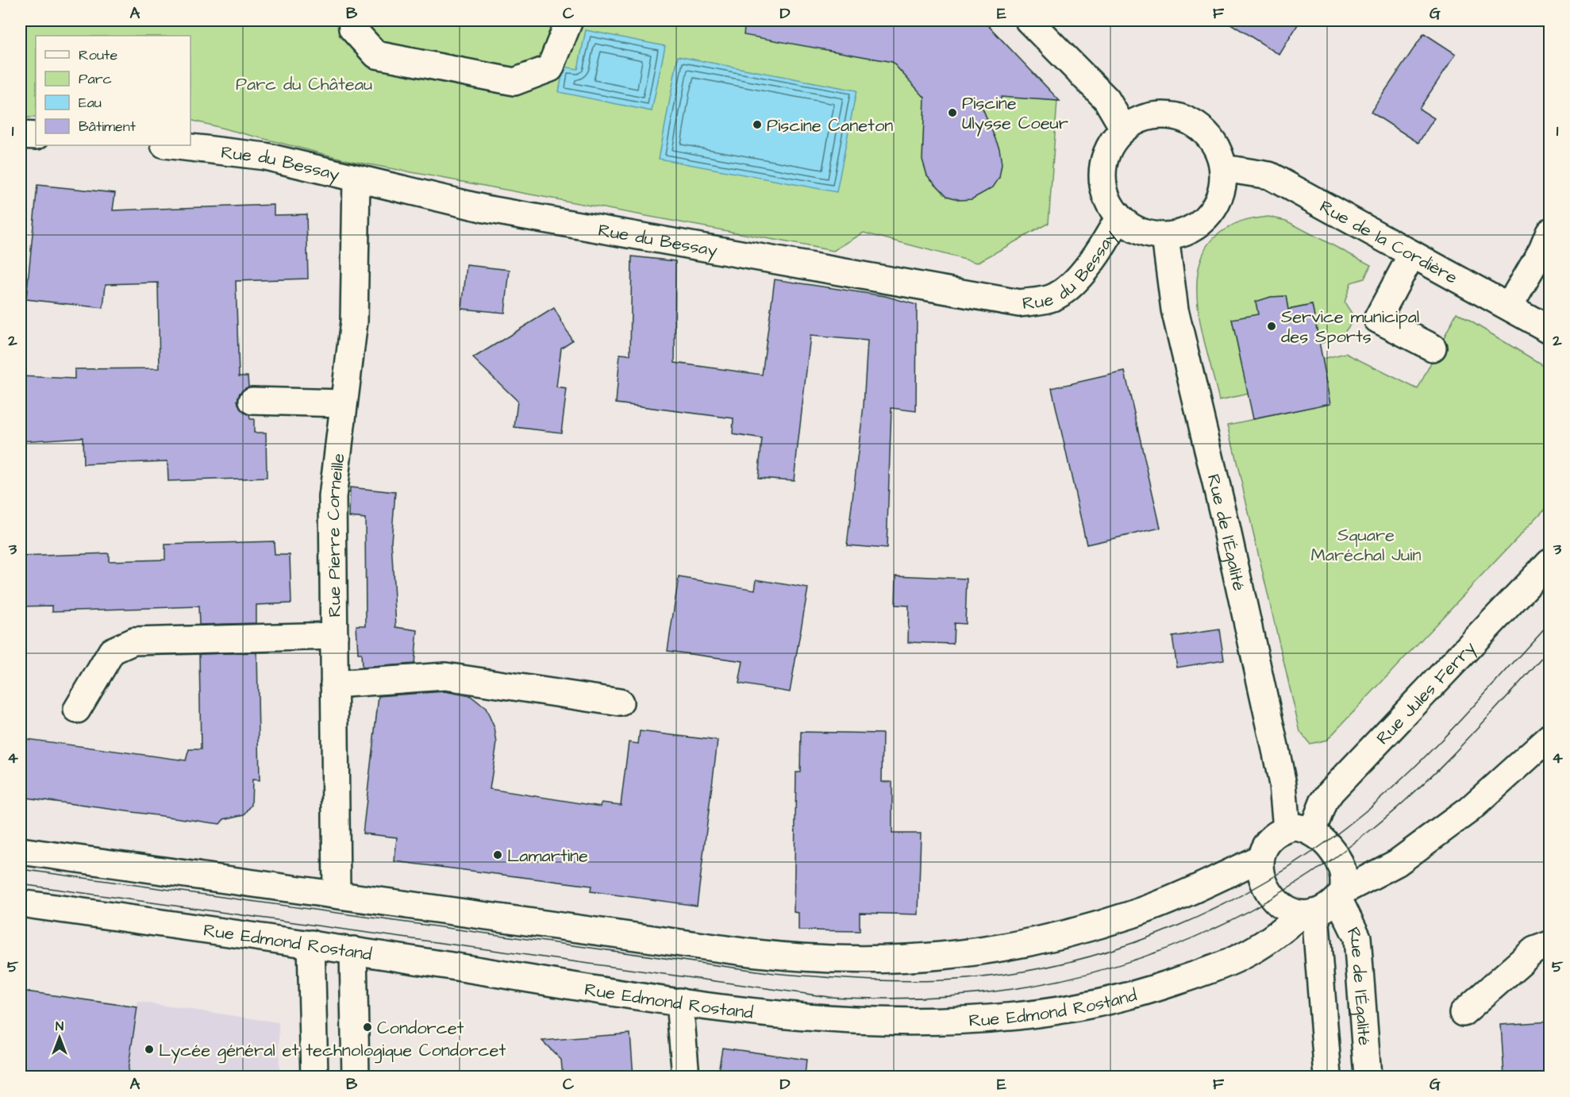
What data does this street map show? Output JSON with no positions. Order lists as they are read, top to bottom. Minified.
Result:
{"streets":{"street":["Rue du Bessay","Rue de la Cordière","Rue de l'Égalité","Rue Pierre Corneille","Rue Jules Ferry","Rue Edmond Rostand"]},"crossings":[["Rue du Bessay","Rue de la Cordière"],["Rue du Bessay","Rue de l'Égalité"],["Rue du Bessay","Rue Pierre Corneille"],["Rue de la Cordière","Rue de l'Égalité"],["Rue de l'Égalité","Rue Jules Ferry"],["Rue de l'Égalité","Rue Edmond Rostand"],["Rue Jules Ferry","Rue Edmond Rostand"]],"parks":["Parc du Château","Square Maréchal Juin"],"places":["Piscine Ulysse Coeur","Piscine Caneton","Service municipal des Sports","Lamartine","Condorcet","Lycée général et technologique Condorcet"],"legend":["Route","Parc","Eau","Bâtiment"],"north":"top","grid":{"columns":["A","B","C","D","E","F","G"],"rows":["1","2","3","4","5"]}}
